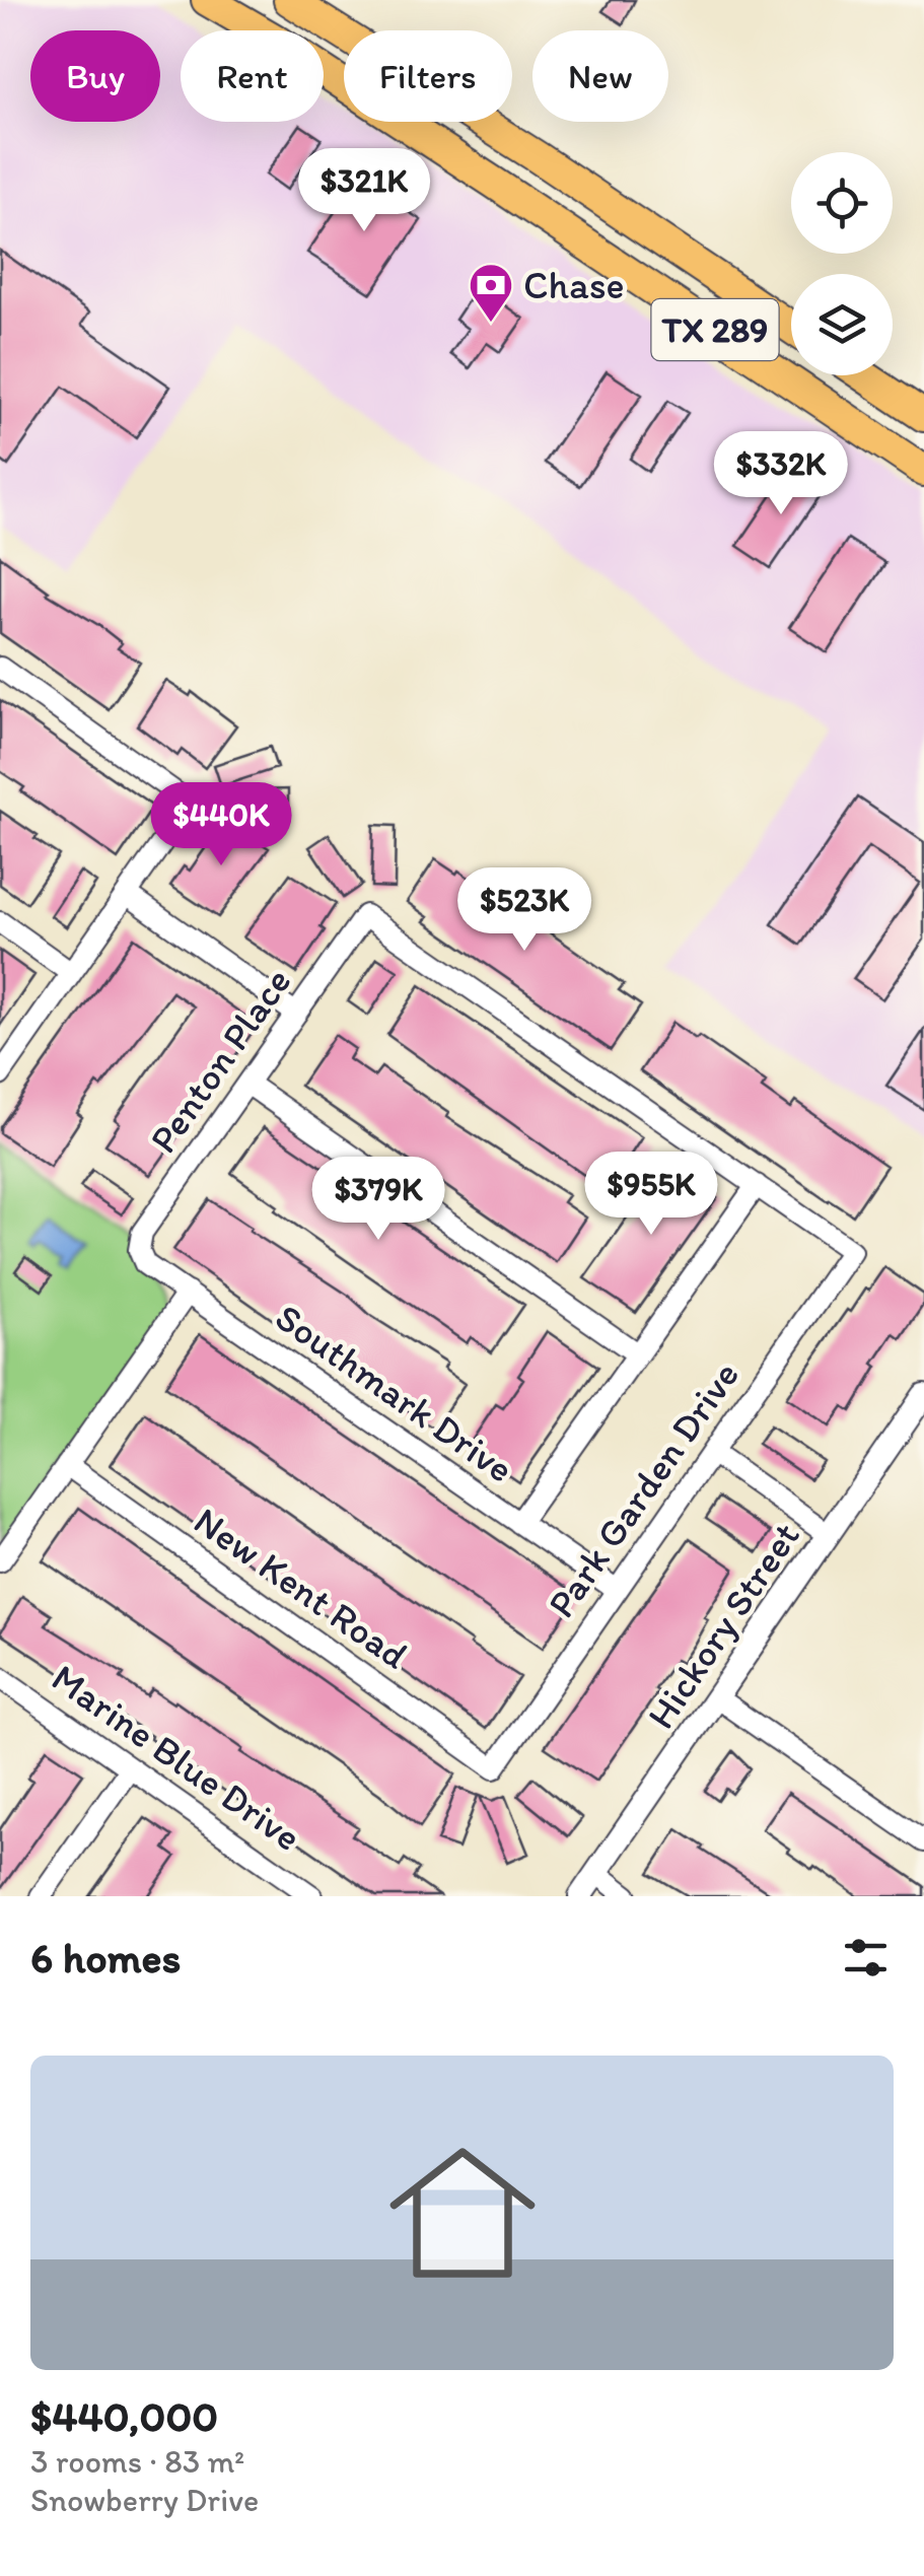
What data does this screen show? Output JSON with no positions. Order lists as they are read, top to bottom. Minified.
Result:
{"streets":{"main road":["TX 289"],"street":["Penton Place","Southmark Drive","Park Garden Drive","New Kent Road","Hickory Street","Marine Blue Drive"]},"crossings":[["Penton Place","Southmark Drive"],["Penton Place","Park Garden Drive"],["Southmark Drive","Park Garden Drive"],["Park Garden Drive","New Kent Road"]],"places":{"bank":["Chase"]},"page":{"chip":["Buy","Rent","Filters","New"],"price":["$321K","$332K","$440K","$523K","$955K","$379K"],"heading":"6 homes","list":[{"name":"$440,000","note":"3 rooms · 83 m² · Snowberry Drive"}]}}
